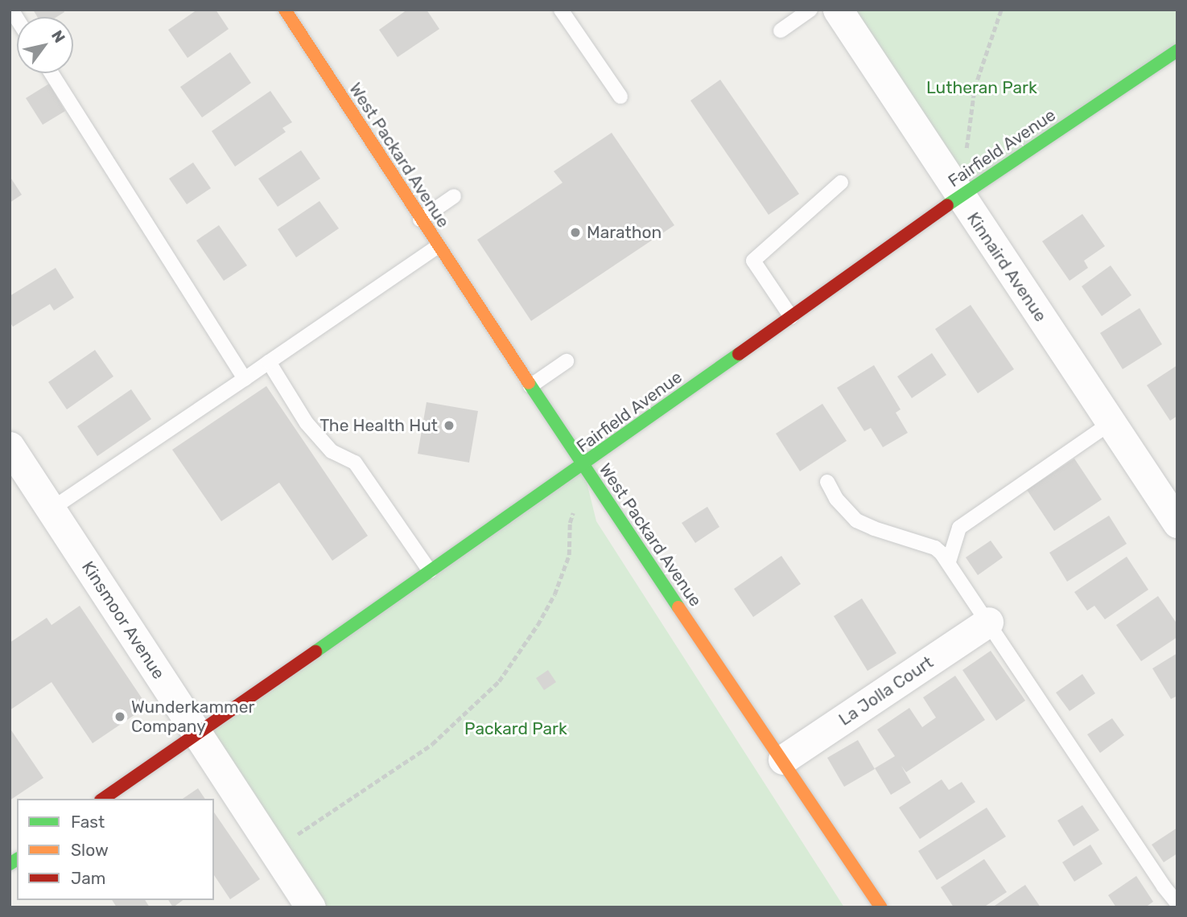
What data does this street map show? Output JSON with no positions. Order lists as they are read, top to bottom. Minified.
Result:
{"streets":{"main road":["Fairfield Avenue","West Packard Avenue"],"street":["Kinnaird Avenue","Kinsmoor Avenue","La Jolla Court"]},"crossings":[["Fairfield Avenue","West Packard Avenue"],["Fairfield Avenue","Kinnaird Avenue"],["Fairfield Avenue","Kinsmoor Avenue"],["West Packard Avenue","La Jolla Court"]],"parks":["Lutheran Park","Packard Park"],"places":["Marathon","The Health Hut","Wunderkammer Company"],"legend":["Fast","Slow","Jam"],"north":"top right"}
